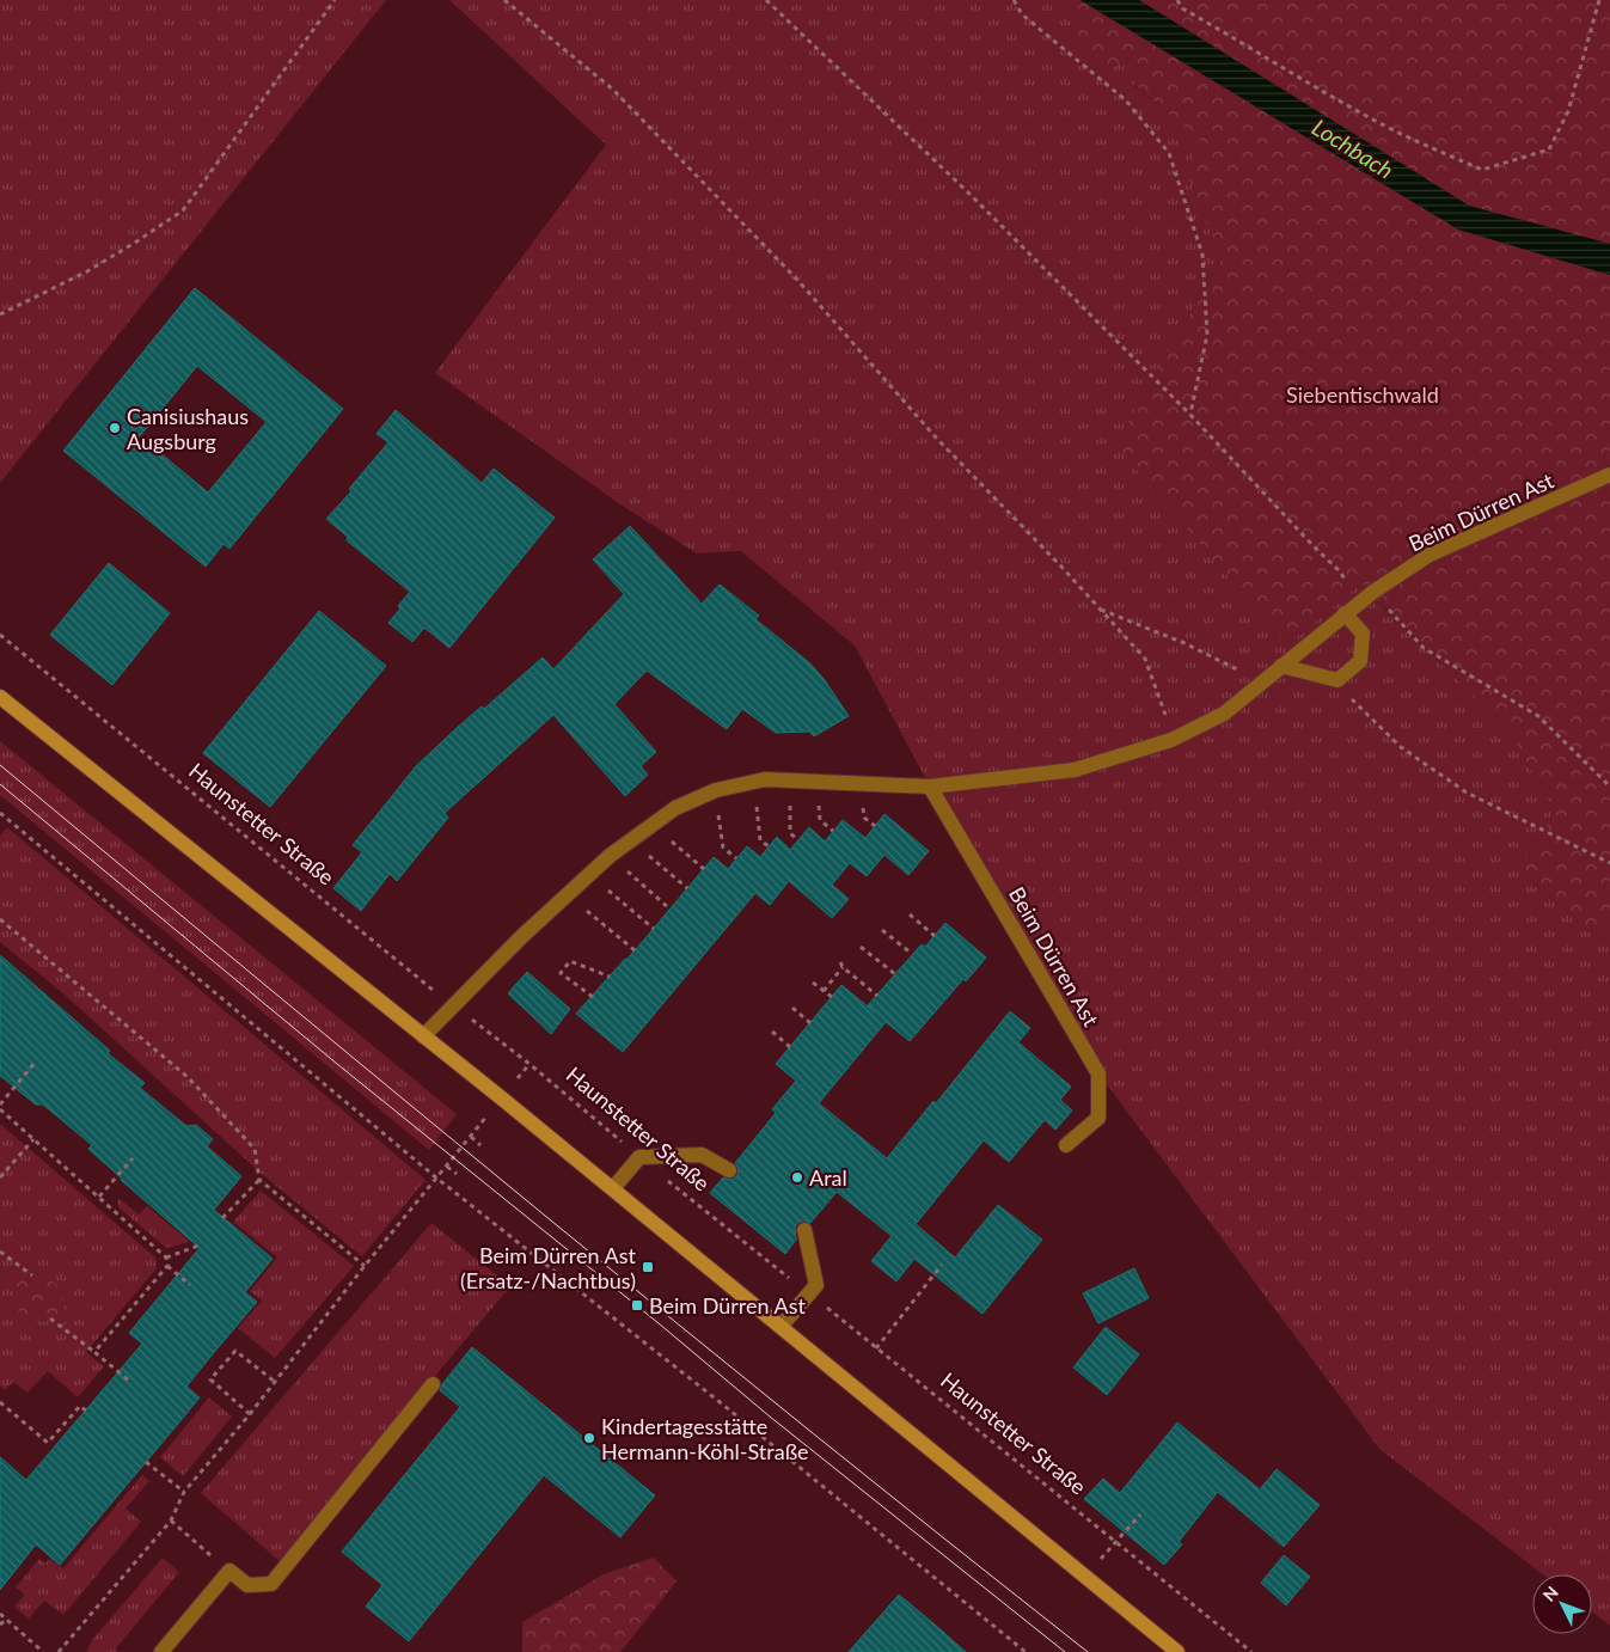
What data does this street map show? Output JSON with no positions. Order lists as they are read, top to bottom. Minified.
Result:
{"streets":{"street":["Beim Dürren Ast"],"path":["Haunstetter Straße"]},"crossings":[["Beim Dürren Ast","Haunstetter Straße"]],"water":["Lochbach"],"parks":["Siebentischwald"],"places":{"other":["Canisiushaus Augsburg","Aral","Kindertagesstätte Hermann-Köhl-Straße"],"transit":["Beim Dürren Ast (Ersatz-/Nachtbus)","Beim Dürren Ast"]},"north":"top left"}
